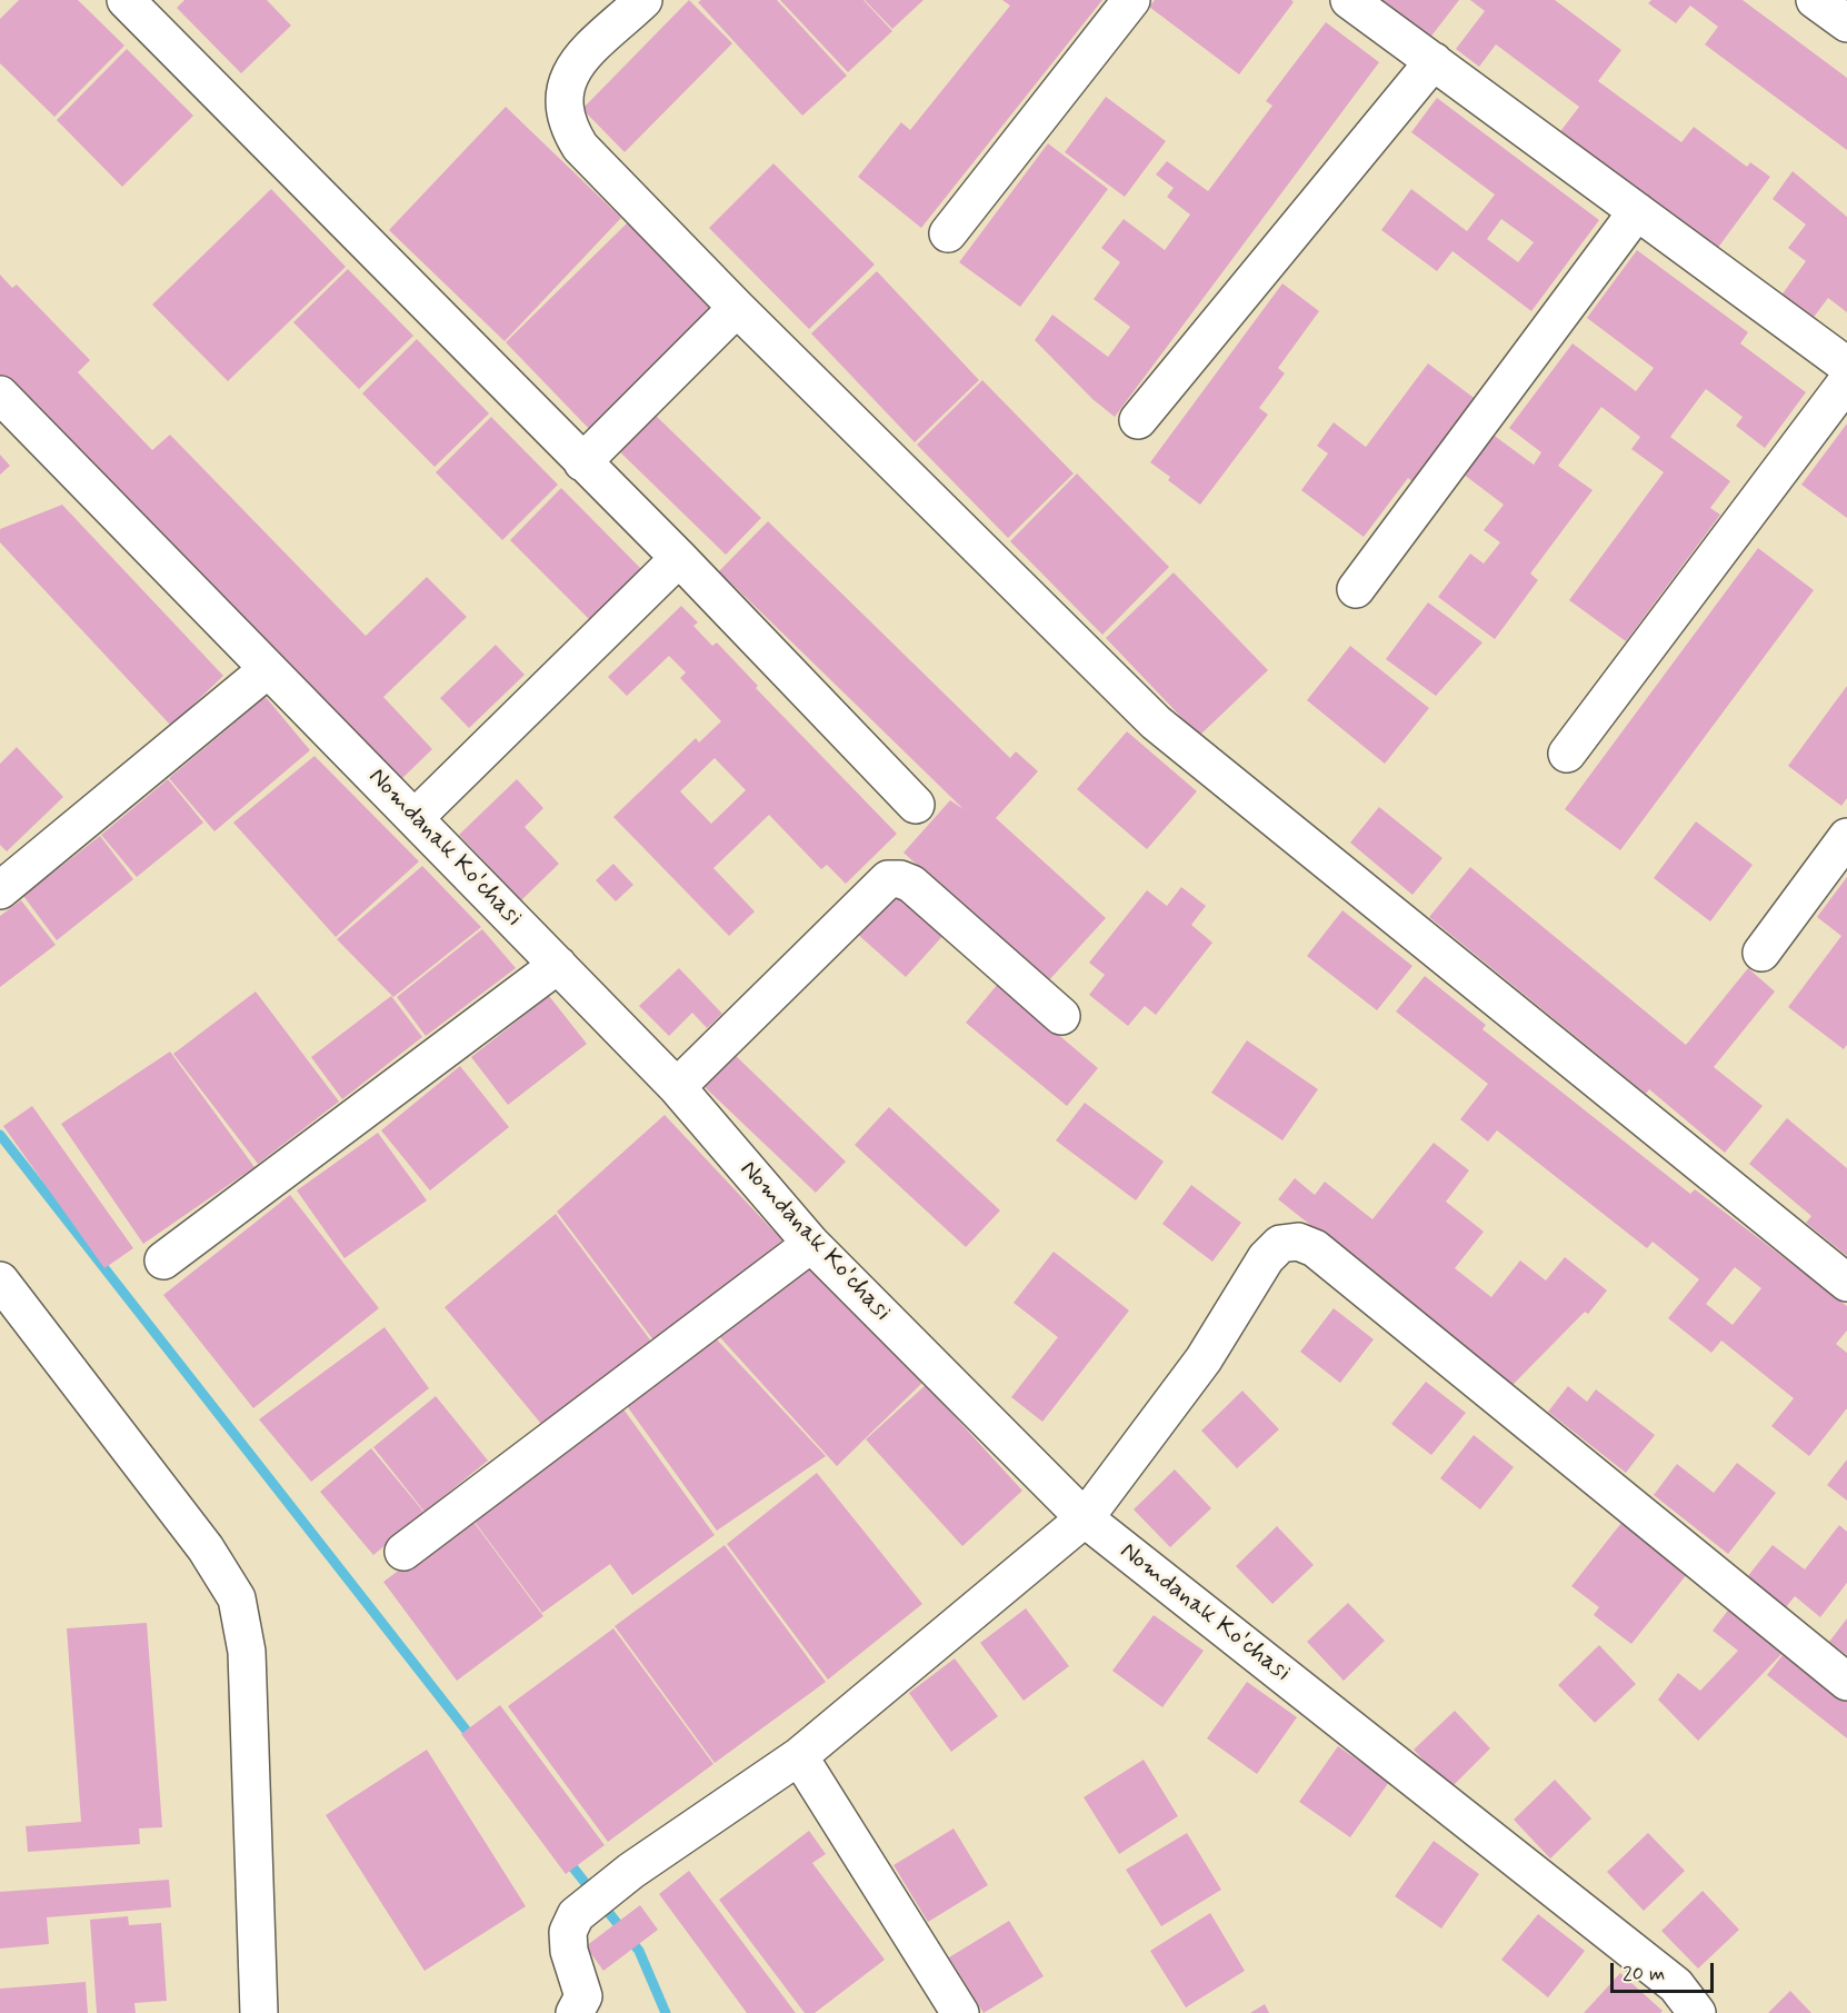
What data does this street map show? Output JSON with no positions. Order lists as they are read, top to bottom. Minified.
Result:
{"streets":{"street":["Nomdanak Ko'chasi"]},"scale_bar":"20 m"}
